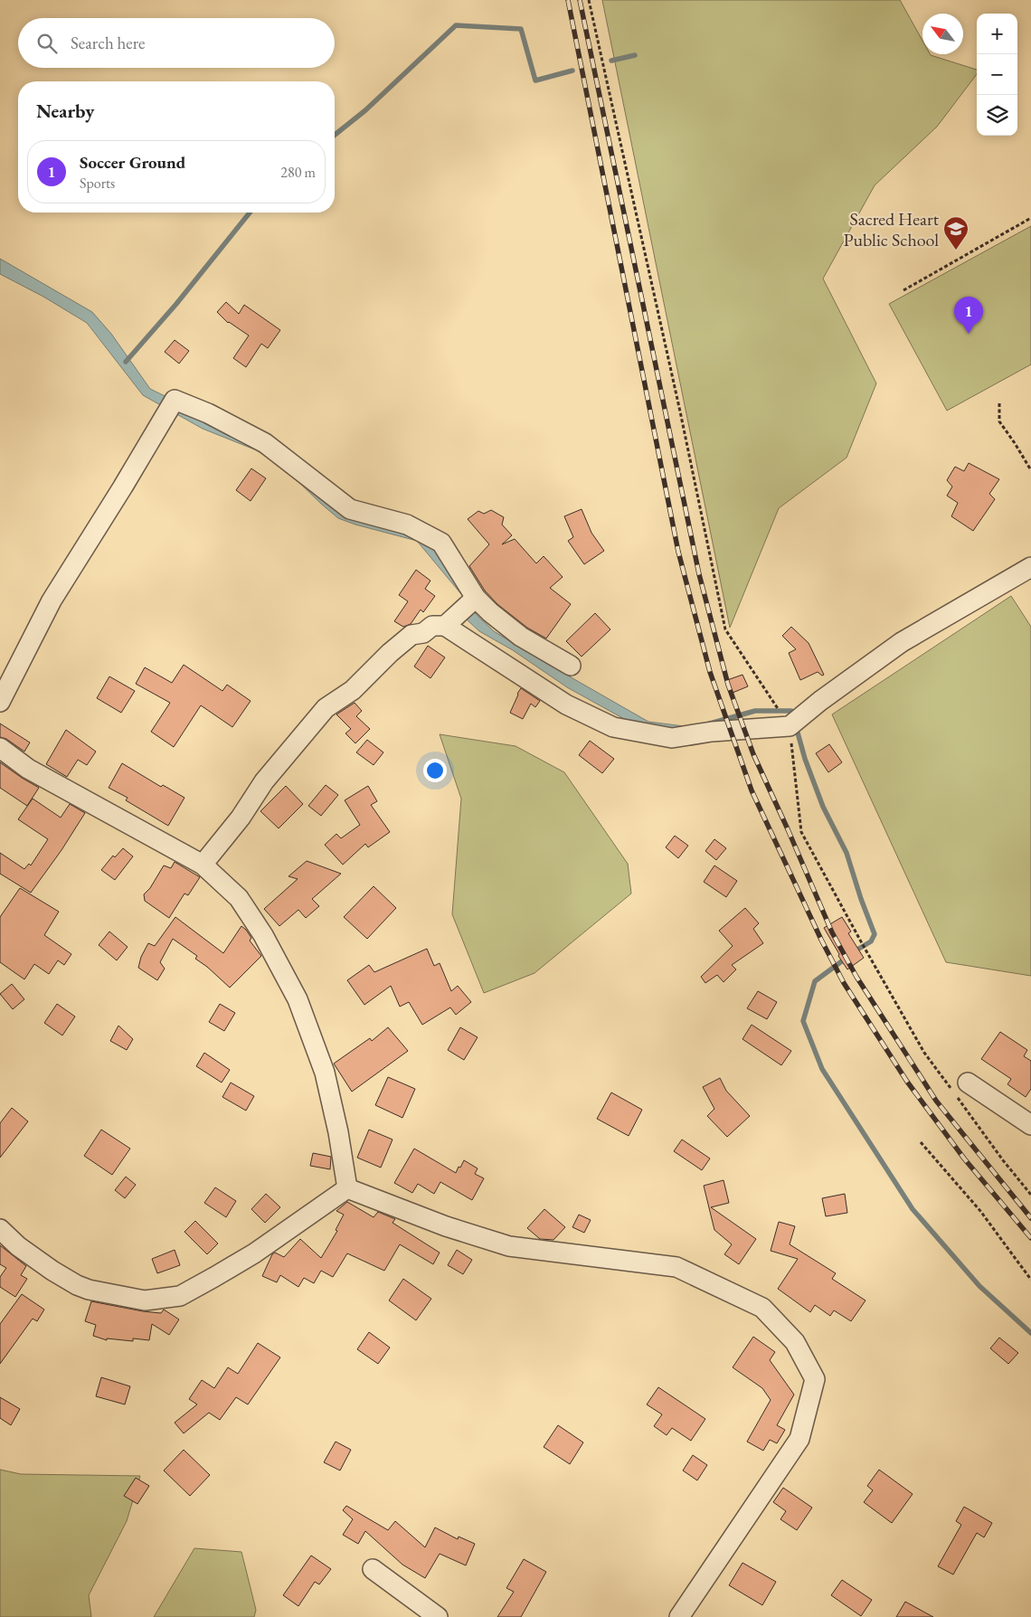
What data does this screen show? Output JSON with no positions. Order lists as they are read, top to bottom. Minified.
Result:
{"places":{"school or university":["Sacred Heart Public School"]},"north":"top left","page":{"map_buttons":["+","−"],"search":"Search here","heading":"Nearby","list":[{"mark":"1","name":"Soccer Ground","note":"Sports","value":"280 m"}],"pins":"1"}}
